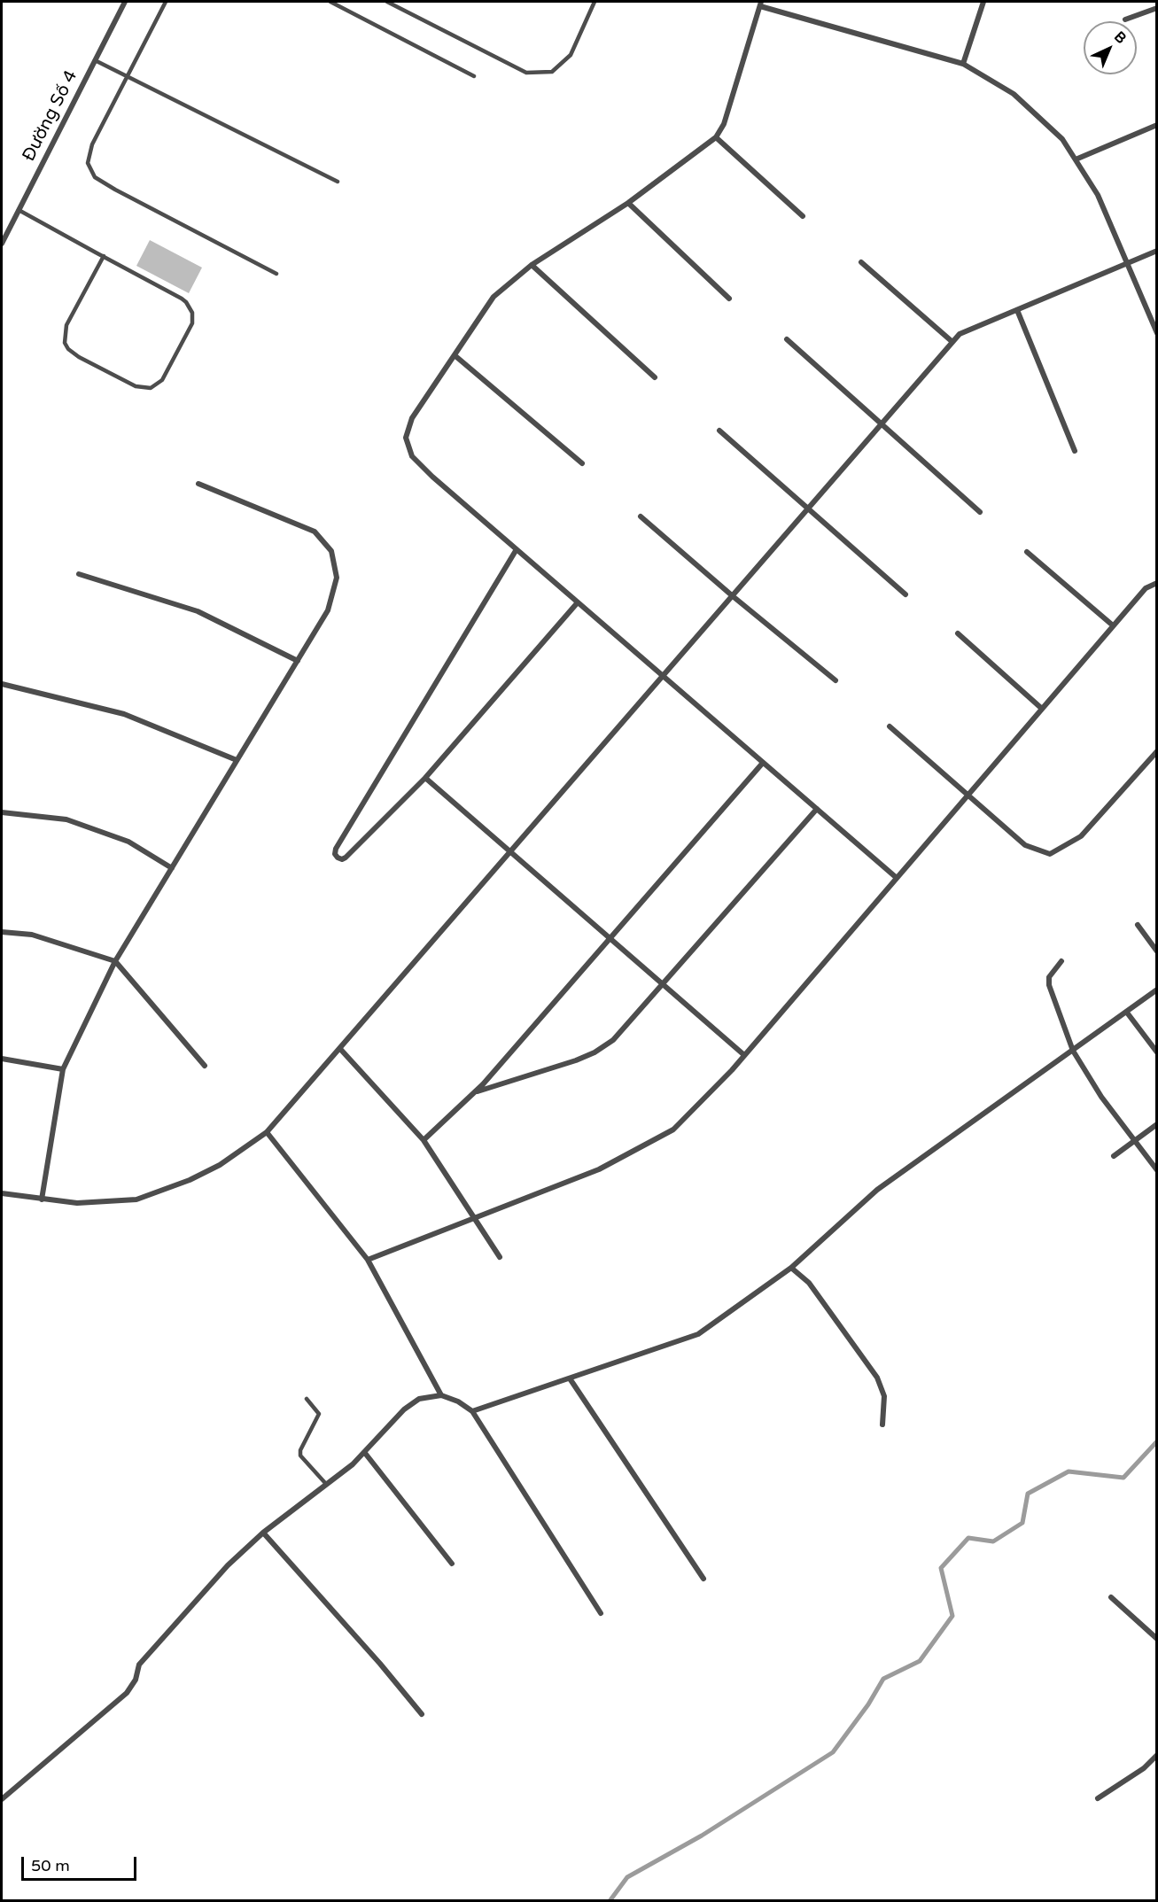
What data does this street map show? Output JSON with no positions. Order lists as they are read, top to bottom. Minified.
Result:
{"streets":{"street":["Đường Số 4"]},"scale_bar":"50 m","north":"top right"}
